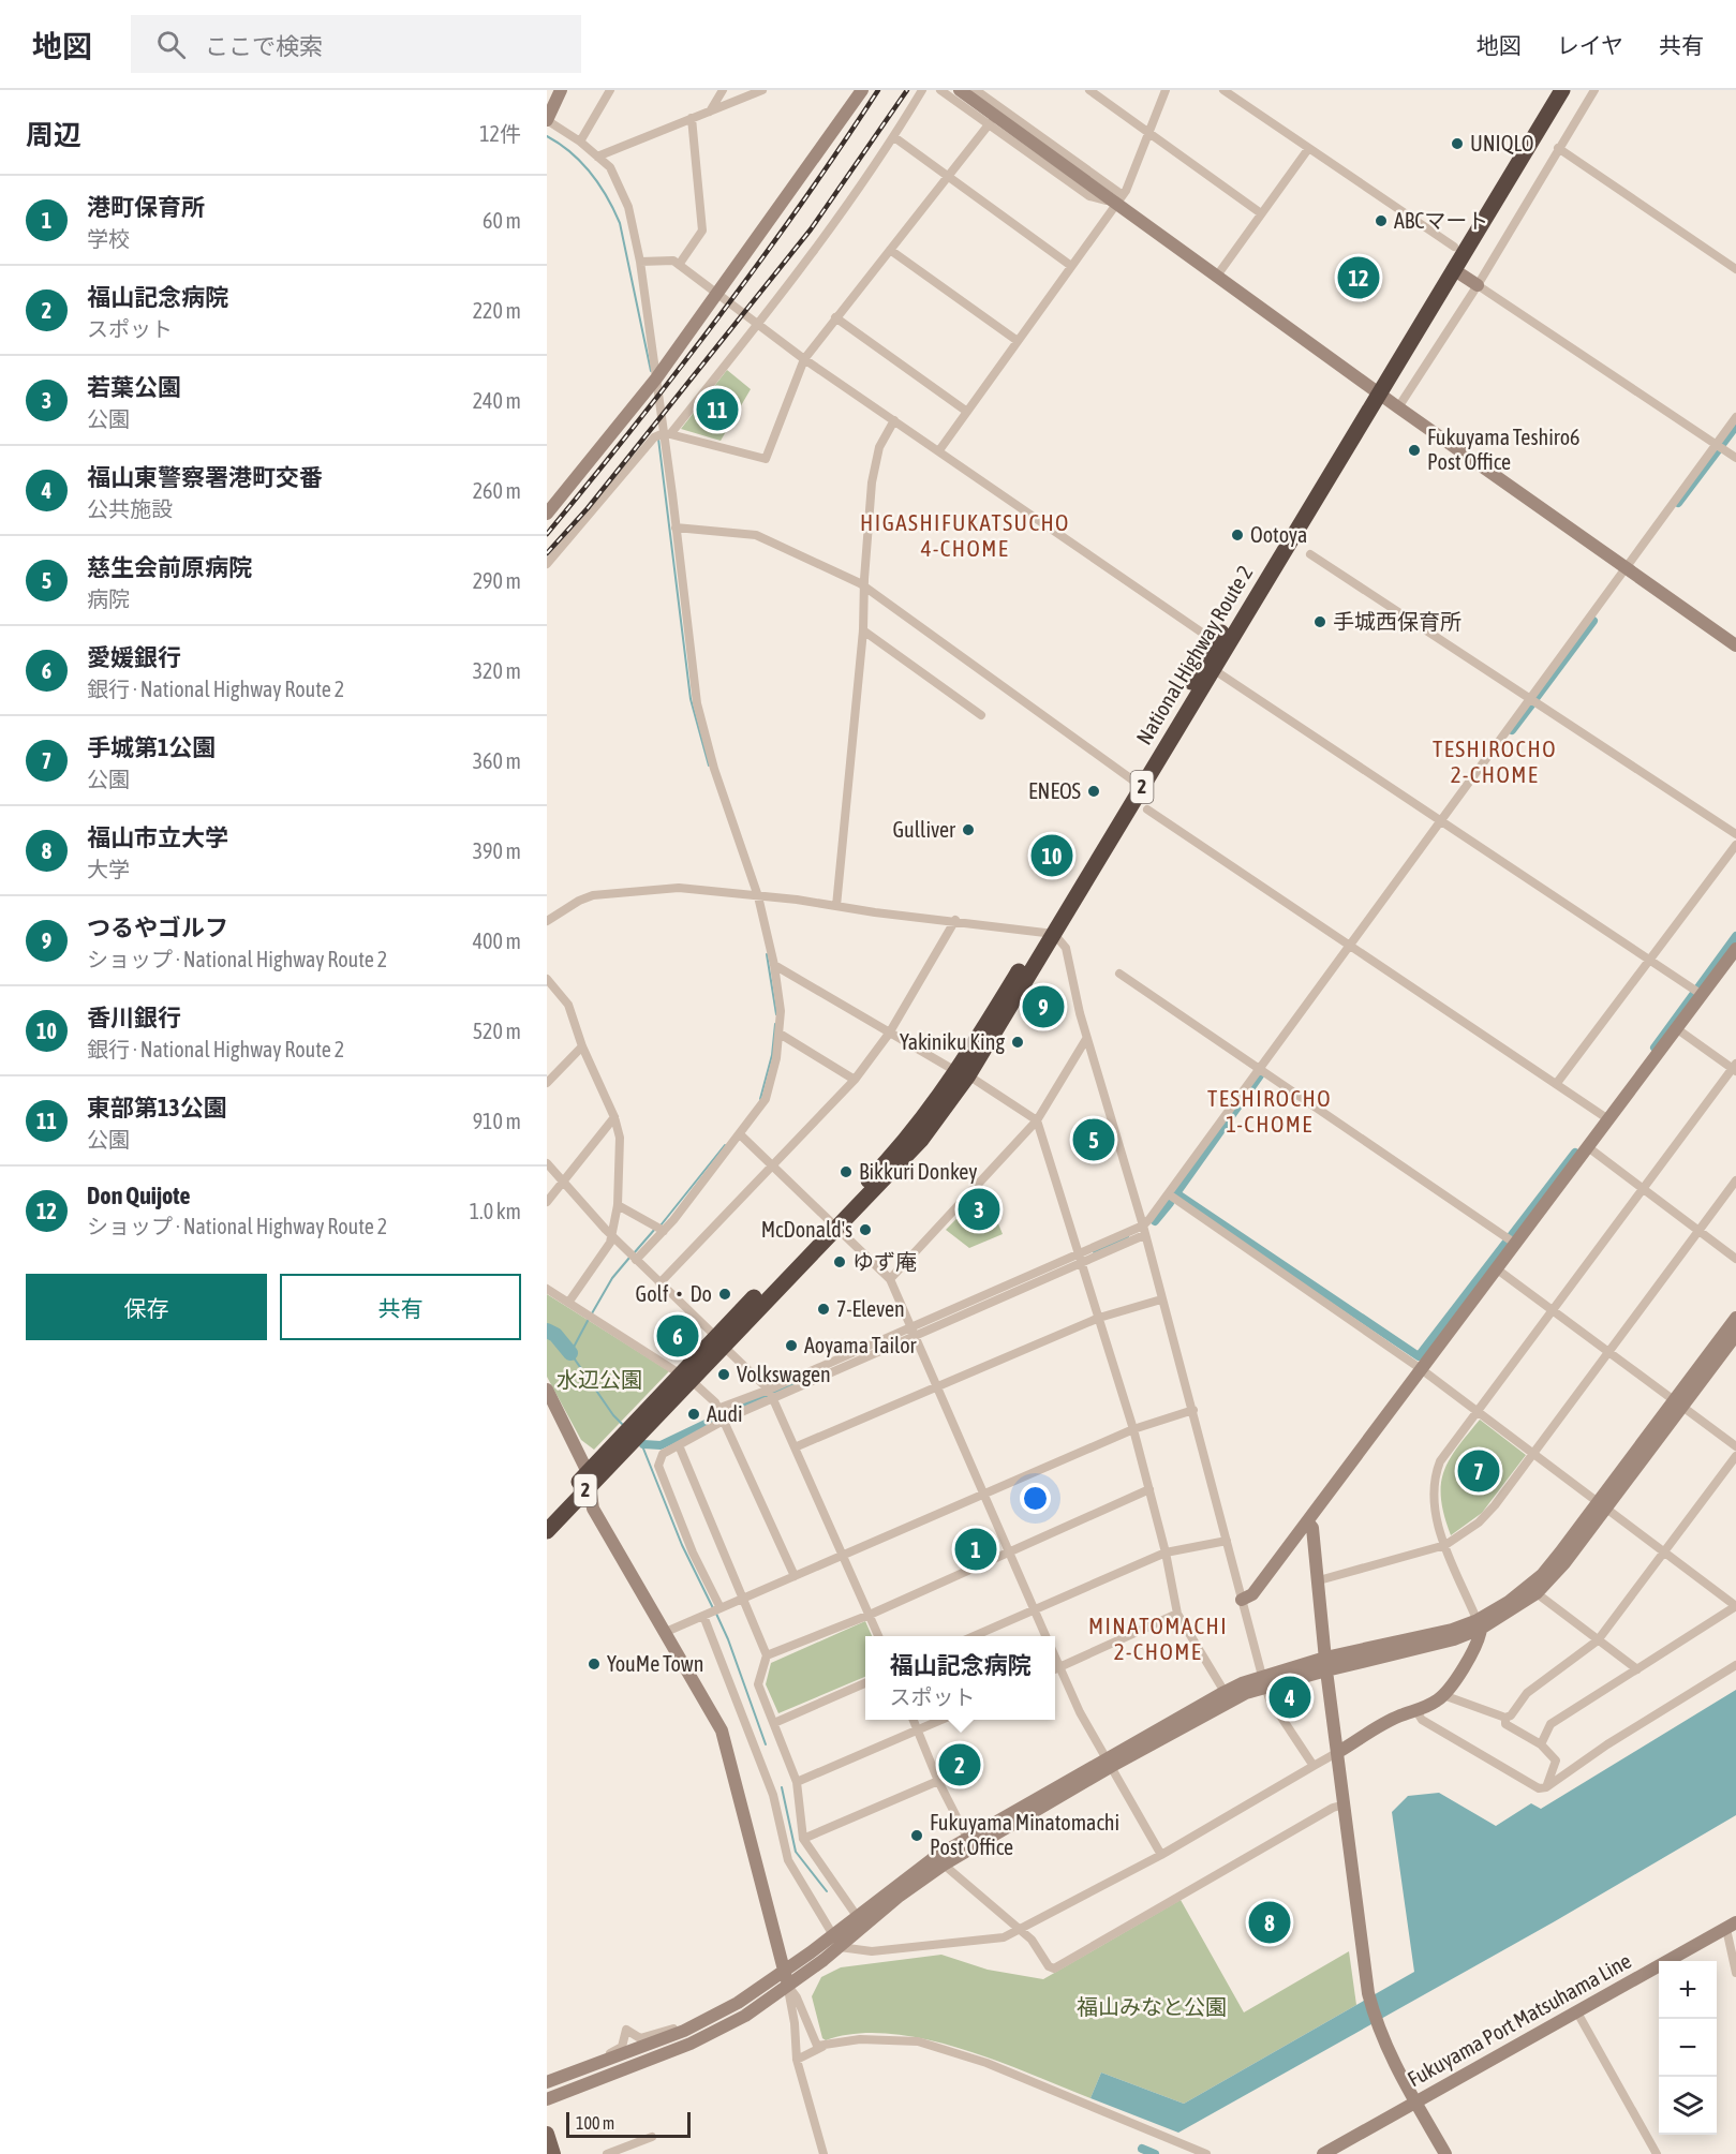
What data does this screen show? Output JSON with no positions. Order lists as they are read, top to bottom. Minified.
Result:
{"streets":{"highway":["National Highway Route 2","2"],"street":["Fukuyama Port Matsuhama Line"]},"districts":["HIGASHIFUKATSUCHO 4-CHOME","TESHIROCHO 2-CHOME","TESHIROCHO 1-CHOME","MINATOMACHI 2-CHOME"],"parks":["水辺公園","福山みなと公園"],"places":["UNIQLO","ABCマート","Fukuyama Teshiro6 Post Office","Ootoya","手城西保育所","ENEOS","Gulliver","Yakiniku King","Bikkuri Donkey","McDonald's","ゆず庵","Golf・Do","7-Eleven","Aoyama Tailor","Volkswagen","Audi","YouMe Town","Fukuyama Minatomachi Post Office"],"scale_bar":"100 m","page":{"header":"地図","search":"ここで検索","nav":["地図","レイヤ","共有"],"heading":["周辺","12件"],"list":[{"mark":"1","name":"港町保育所","note":"学校","value":"60 m"},{"mark":"2","name":"福山記念病院","note":"スポット","value":"220 m"},{"mark":"3","name":"若葉公園","note":"公園","value":"240 m"},{"mark":"4","name":"福山東警察署港町交番","note":"公共施設","value":"260 m"},{"mark":"5","name":"慈生会前原病院","note":"病院","value":"290 m"},{"mark":"6","name":"愛媛銀行","note":"銀行 · National Highway Route 2","value":"320 m"},{"mark":"7","name":"手城第1公園","note":"公園","value":"360 m"},{"mark":"8","name":"福山市立大学","note":"大学","value":"390 m"},{"mark":"9","name":"つるやゴルフ","note":"ショップ · National Highway Route 2","value":"400 m"},{"mark":"10","name":"香川銀行","note":"銀行 · National Highway Route 2","value":"520 m"},{"mark":"11","name":"東部第13公園","note":"公園","value":"910 m"},{"mark":"12","name":"Don Quijote","note":"ショップ · National Highway Route 2","value":"1.0 km"}],"pins":["12","11","10","9","5","3","6","7","1","4","2","8"],"buttons":["保存","共有"],"popup":["福山記念病院","スポット"],"map_buttons":["+","−"],"scale":"100 m"}}
